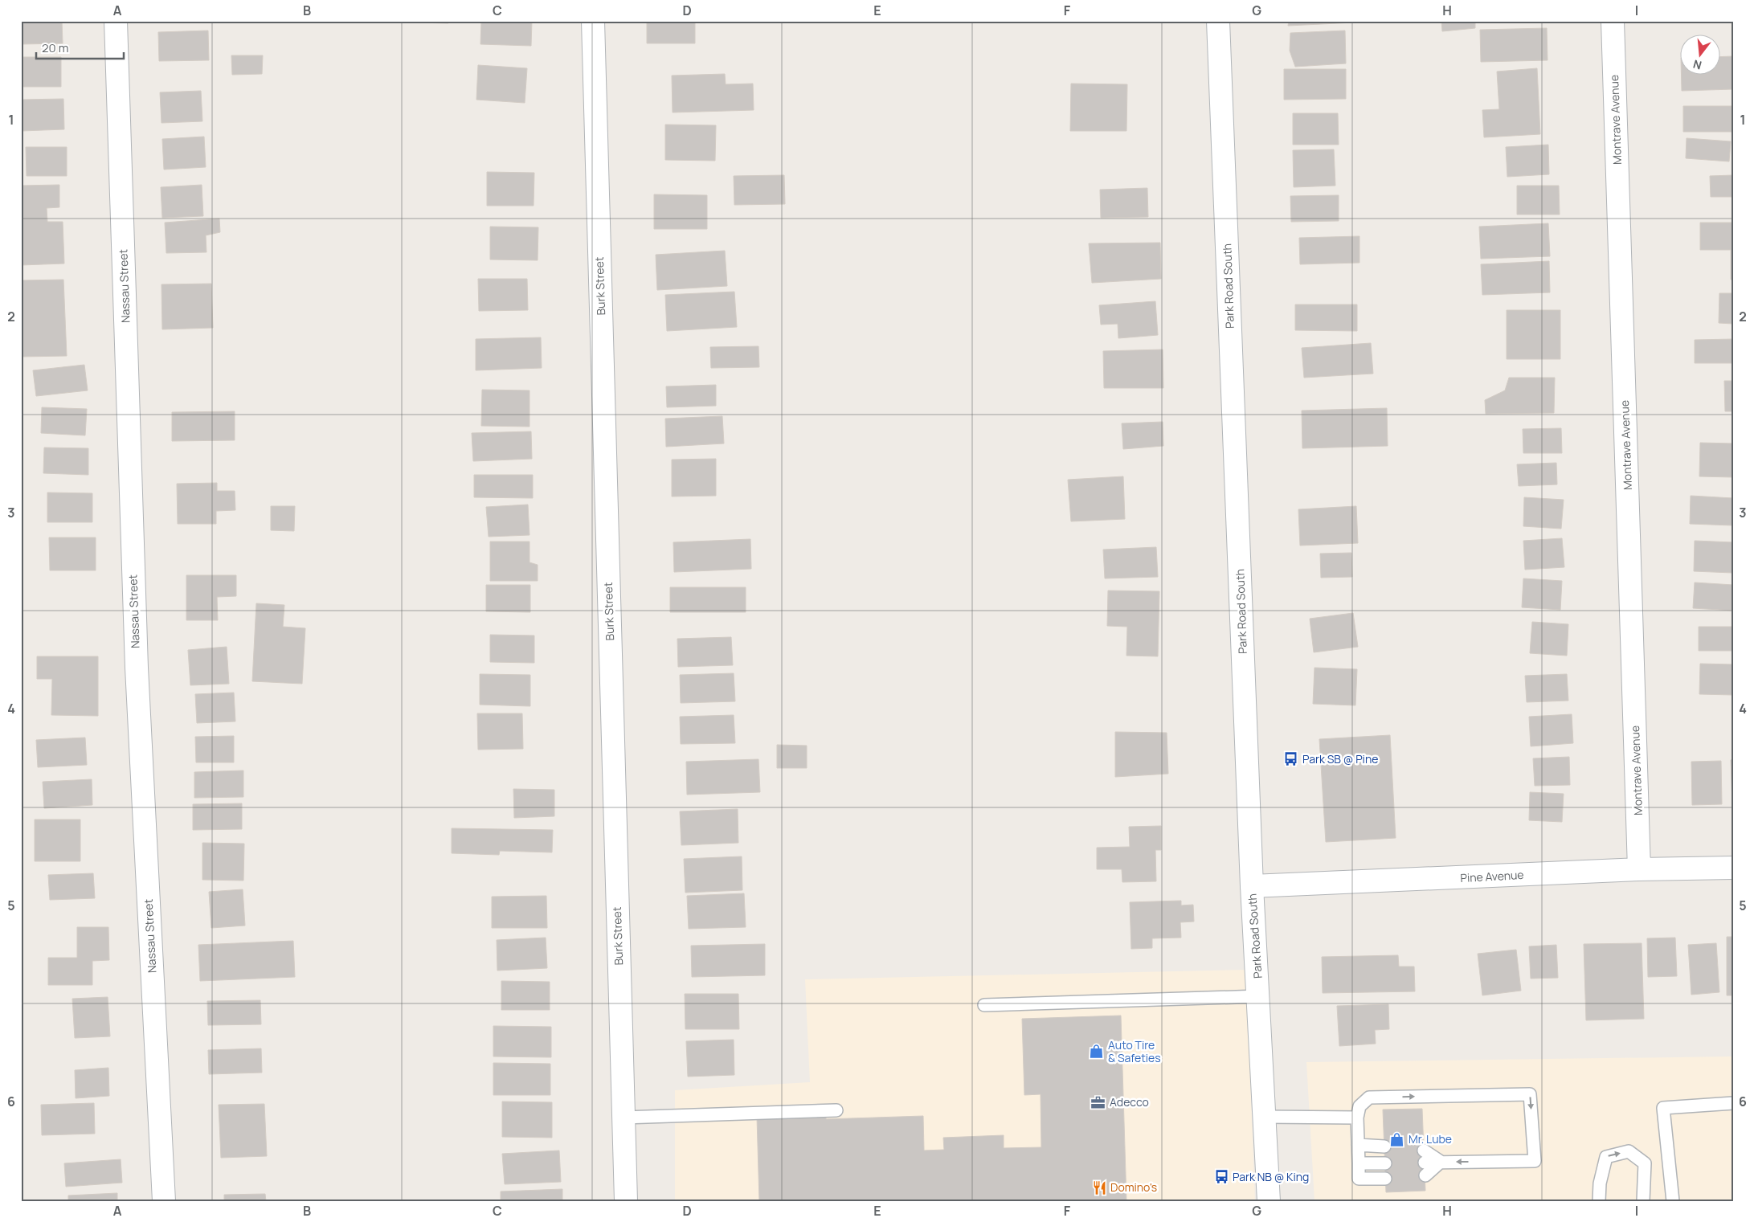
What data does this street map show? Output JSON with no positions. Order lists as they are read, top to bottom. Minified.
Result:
{"streets":{"street":["Montrave Avenue","Nassau Street","Burk Street","Park Road South","Pine Avenue"]},"crossings":[["Montrave Avenue","Pine Avenue"],["Park Road South","Pine Avenue"]],"places":{"bus stop":["Park SB @ Pine","Park NB @ King"],"shop":["Auto Tire & Safeties","Mr. Lube"],"office":["Adecco"],"restaurant":["Domino's"]},"scale_bar":"20 m","north":"bottom","grid":{"columns":["A","B","C","D","E","F","G","H","I"],"rows":["1","2","3","4","5","6"]}}
